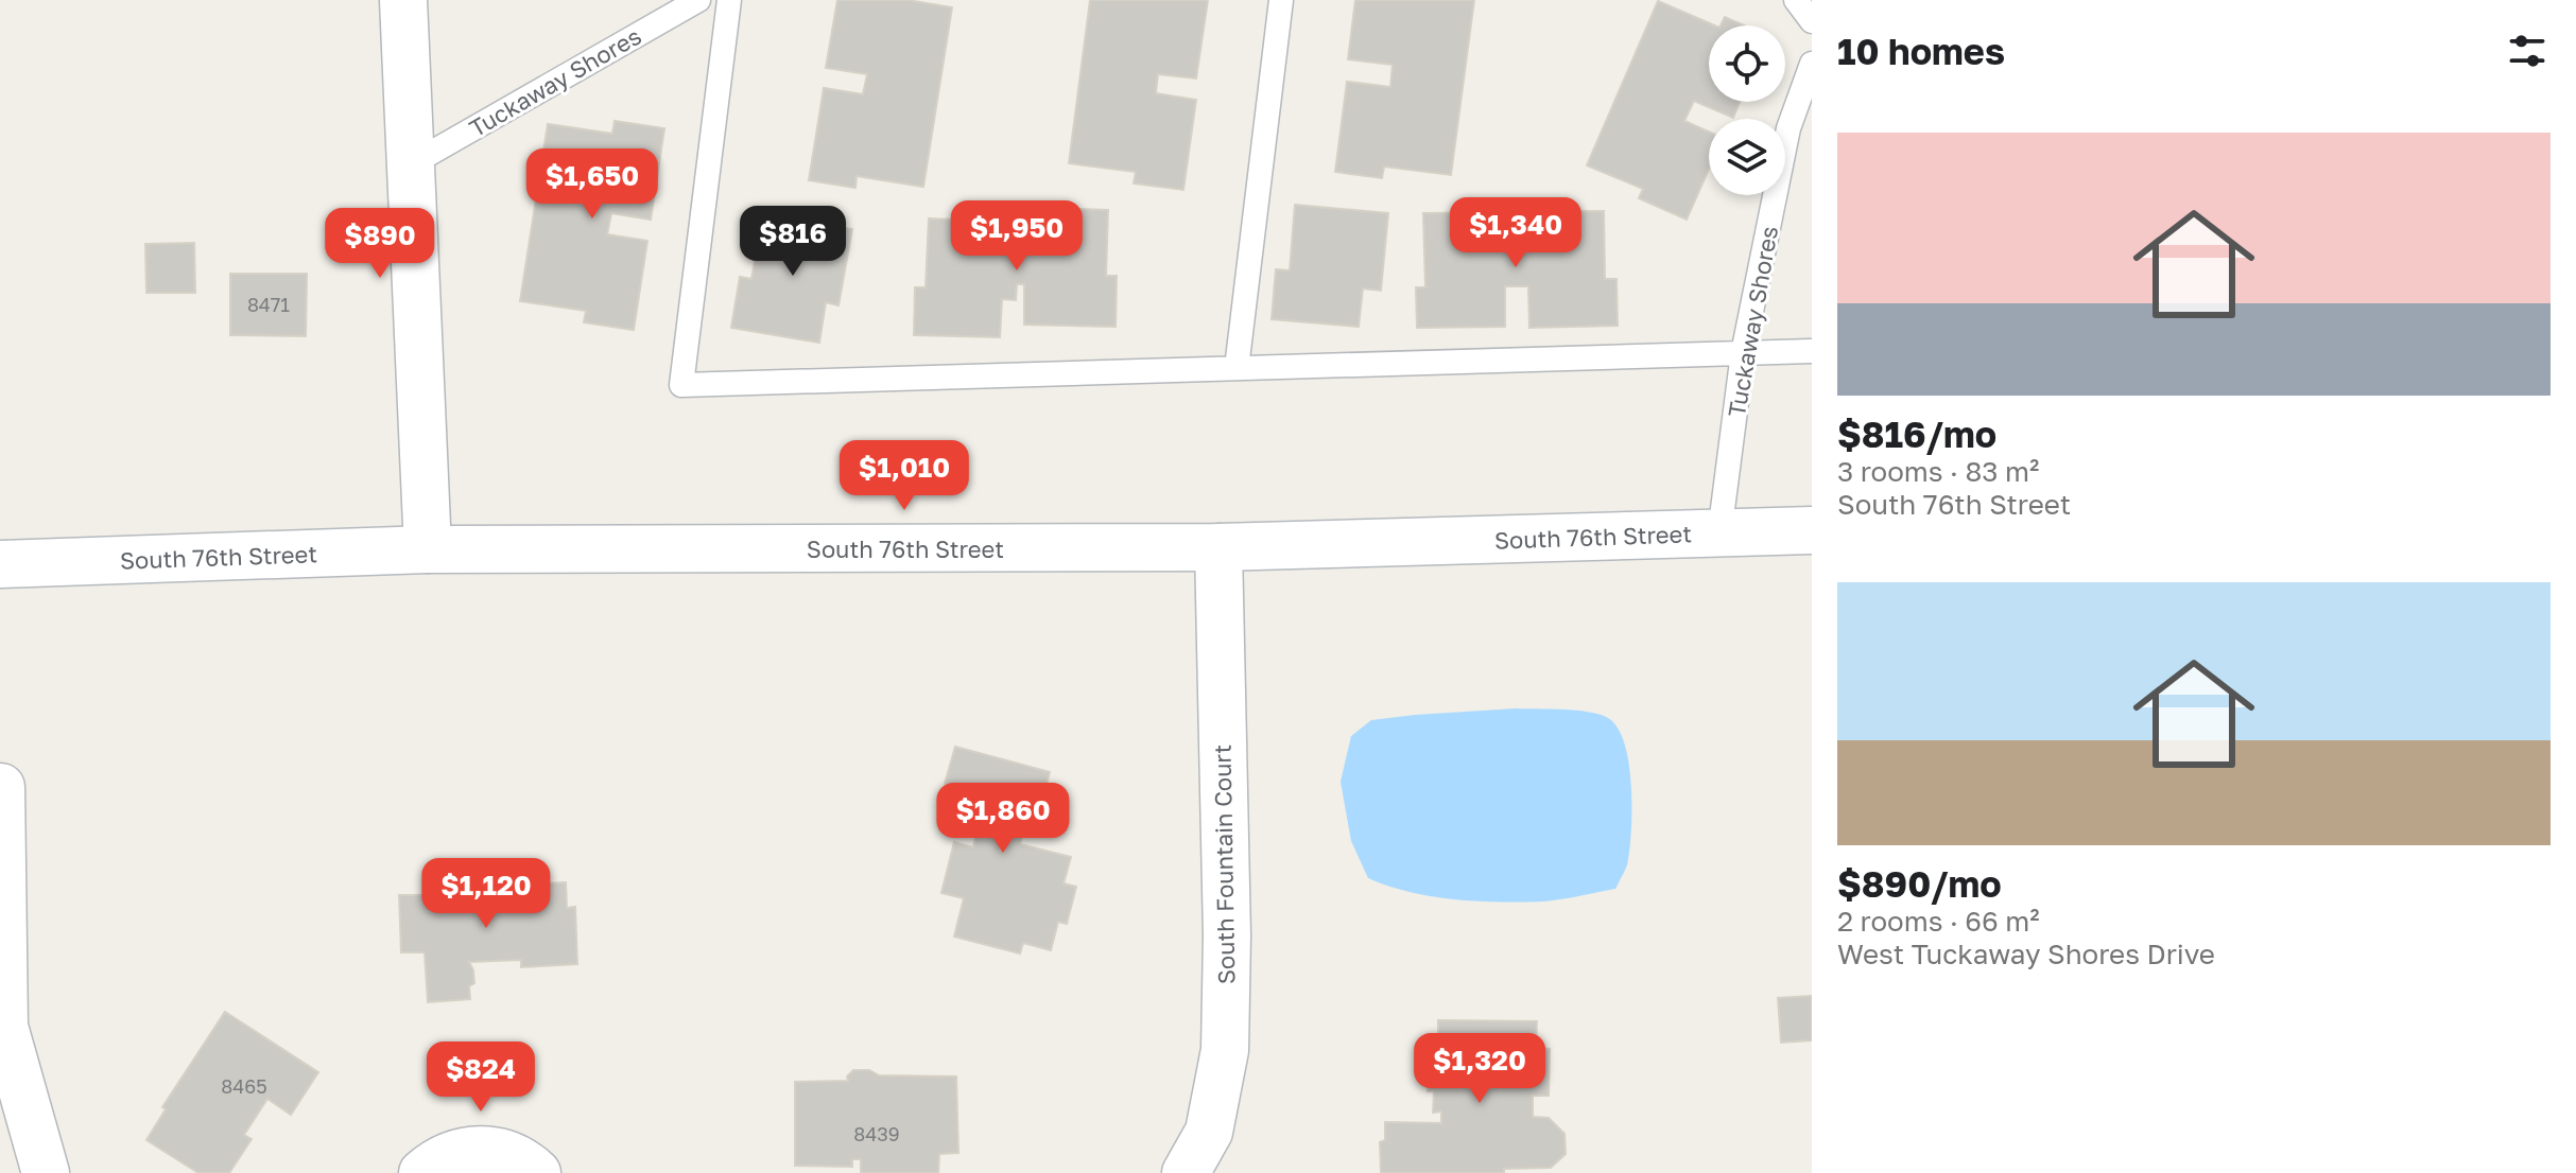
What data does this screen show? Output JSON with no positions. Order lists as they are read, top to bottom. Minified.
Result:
{"streets":{"main road":["South 76th Street","South Fountain Court"],"lane":["Tuckaway Shores"]},"crossings":[["Tuckaway Shores","South 76th Street"],["South 76th Street","South Fountain Court"]],"house_numbers":["8471","8465","8439"],"page":{"heading":"10 homes","list":[{"name":"$816/mo","note":"3 rooms · 83 m² · South 76th Street"},{"name":"$890/mo","note":"2 rooms · 66 m² · West Tuckaway Shores Drive"}],"price":["$1,650","$1,340","$1,950","$816","$890","$1,010","$1,860","$1,120","$1,320","$824"]}}
